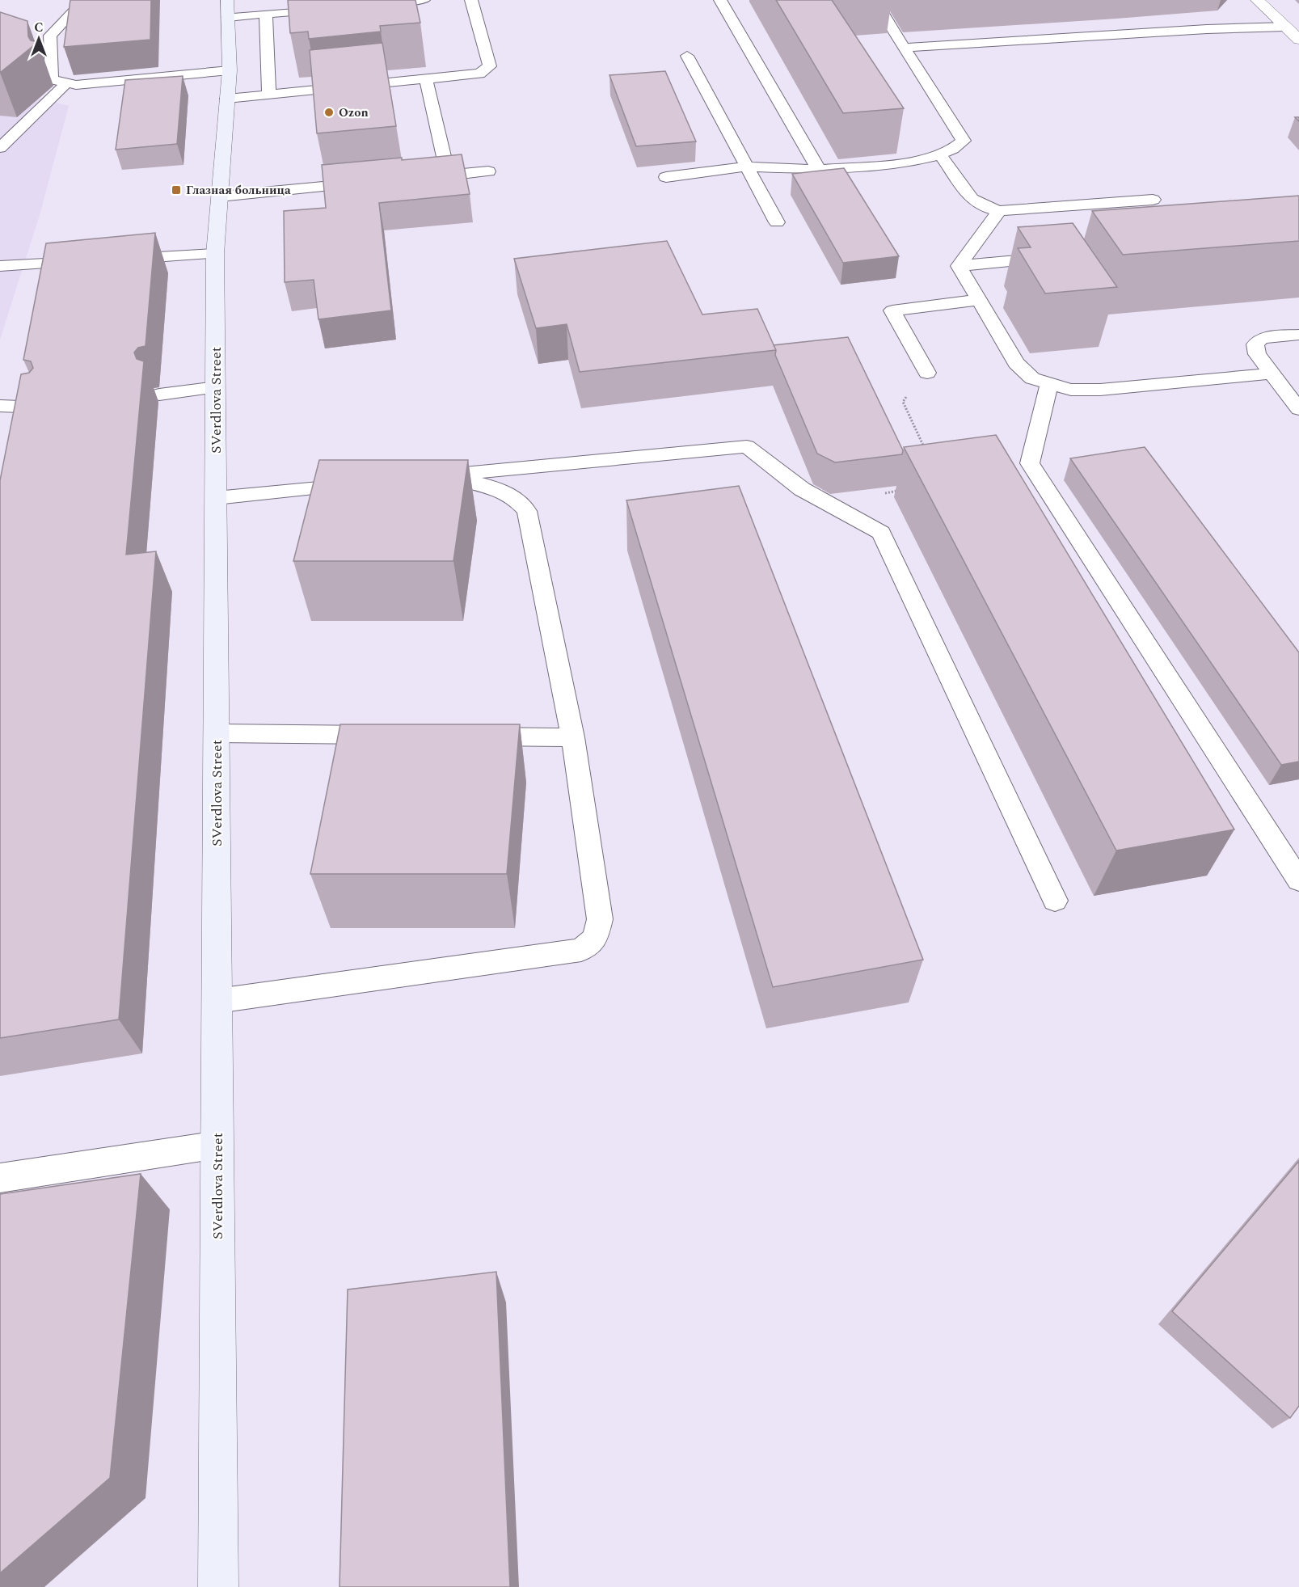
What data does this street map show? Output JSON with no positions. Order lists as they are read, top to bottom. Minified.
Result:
{"streets":{"main road":["SVerdlova Street"]},"places":{"other":["Ozon"],"transit":["Глазная больница"]},"north":"top"}
